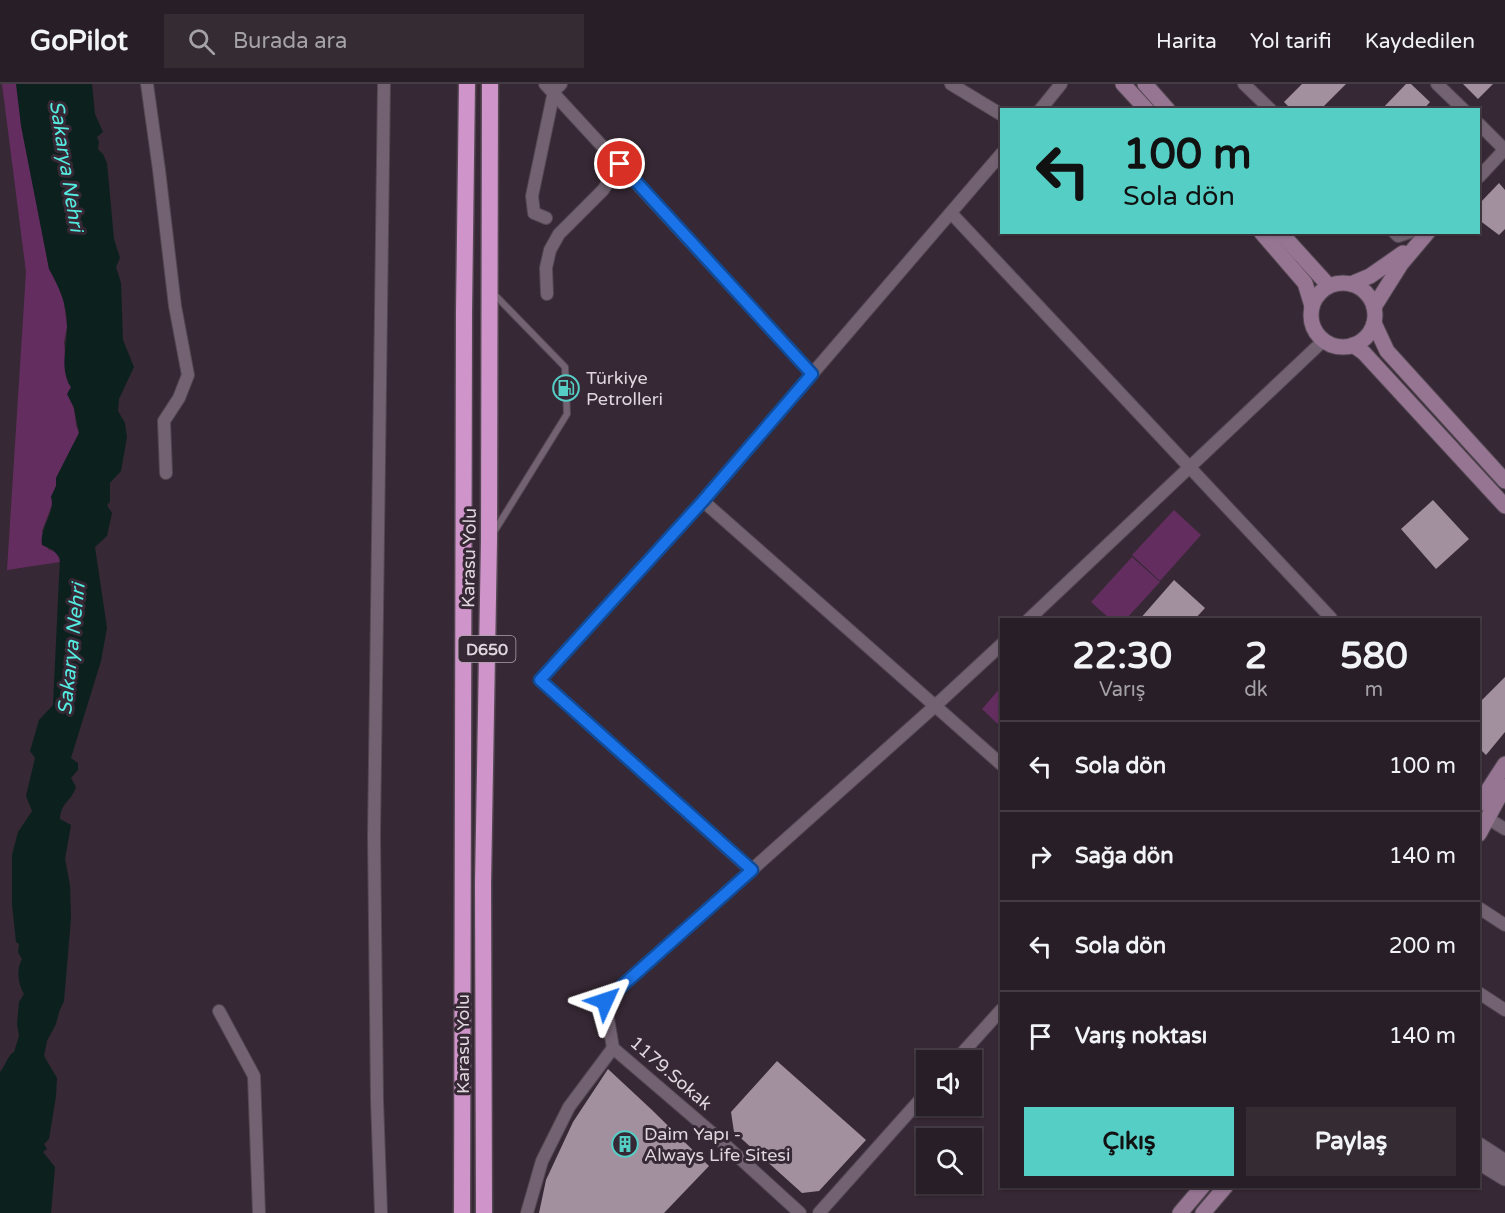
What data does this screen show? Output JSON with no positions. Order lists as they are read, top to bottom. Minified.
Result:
{"streets":{"highway":["Karasu Yolu","D650"],"street":["1179.Sokak"]},"water":["Sakarya Nehri"],"places":{"fuel station":["Türkiye Petrolleri"],"building":["Daim Yapı - Always Life Sitesi"]},"page":{"header":"GoPilot","search":"Burada ara","nav":["Harita","Yol tarifi","Kaydedilen"],"turn":["100 m","Sola dön"],"eta":["22:30","Varış","2","dk","580","m"],"list":[{"name":"Sola dön","value":"100 m"},{"name":"Sağa dön","value":"140 m"},{"name":"Sola dön","value":"200 m"},{"name":"Varış noktası","value":"140 m"}],"buttons":["Çıkış","Paylaş"]}}
